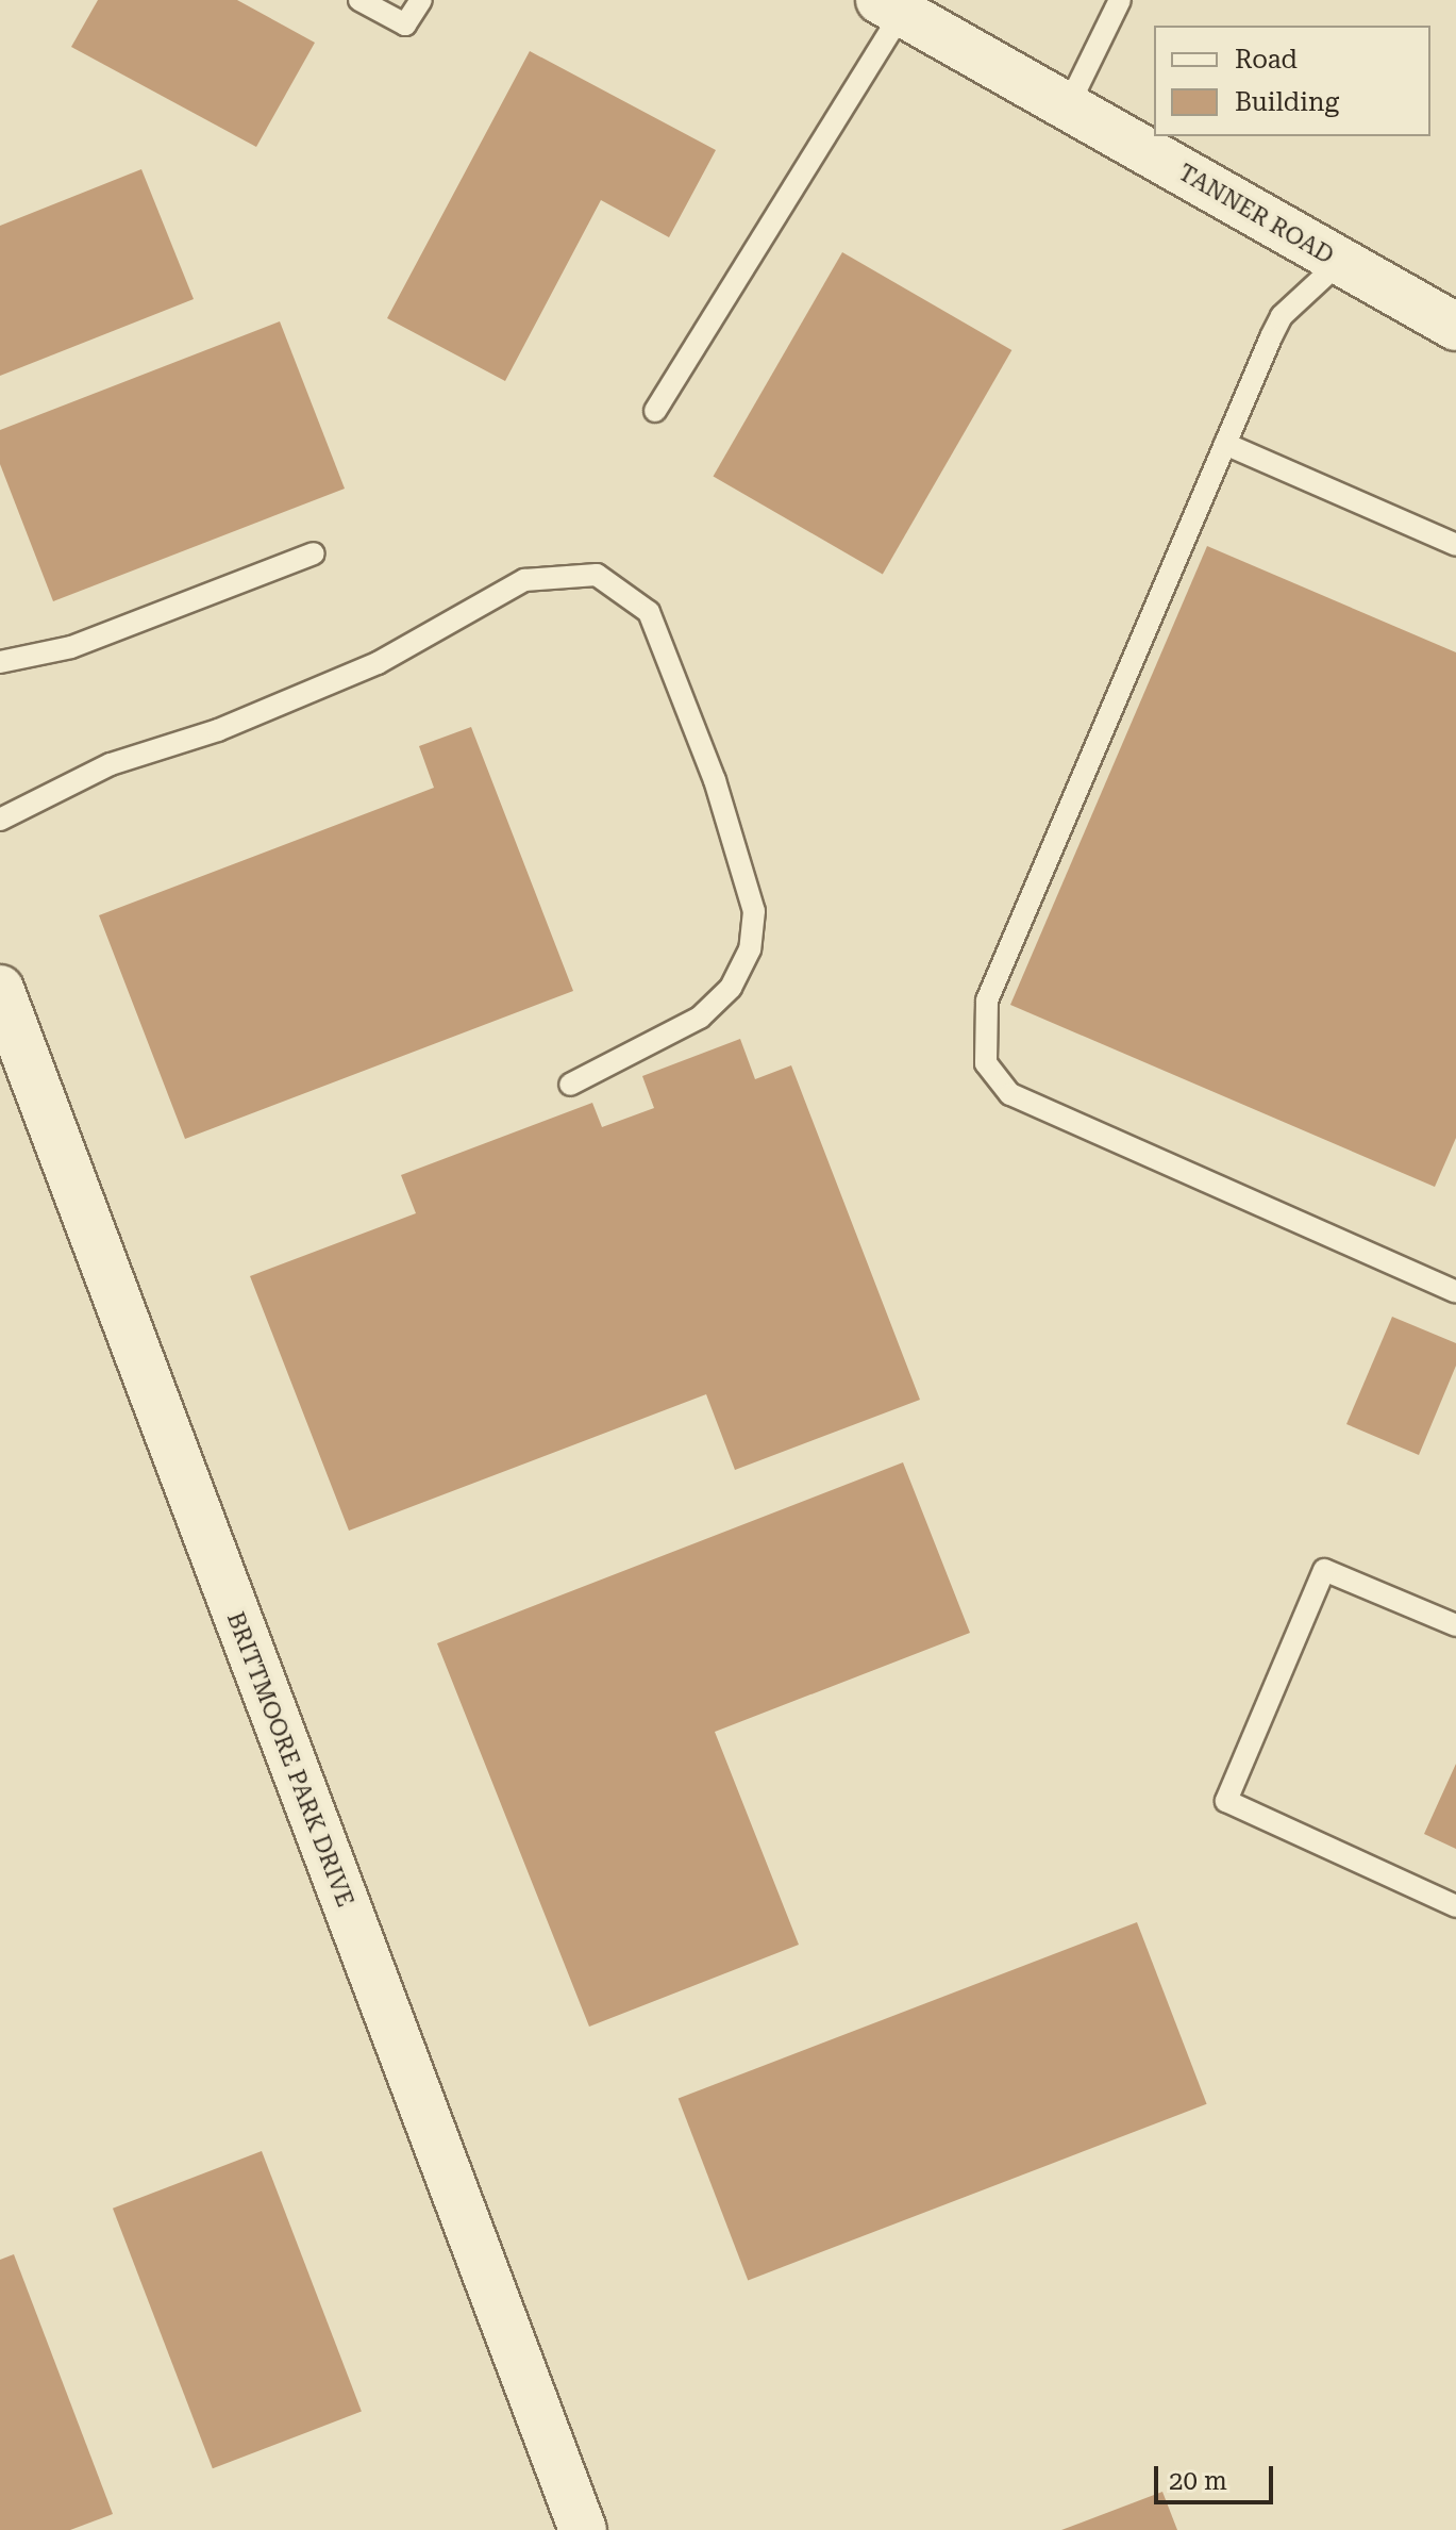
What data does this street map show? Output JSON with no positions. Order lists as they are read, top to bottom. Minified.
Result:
{"streets":{"street":["TANNER ROAD","BRITTMOORE PARK DRIVE"]},"legend":["Road","Building"],"scale_bar":"20 m"}
